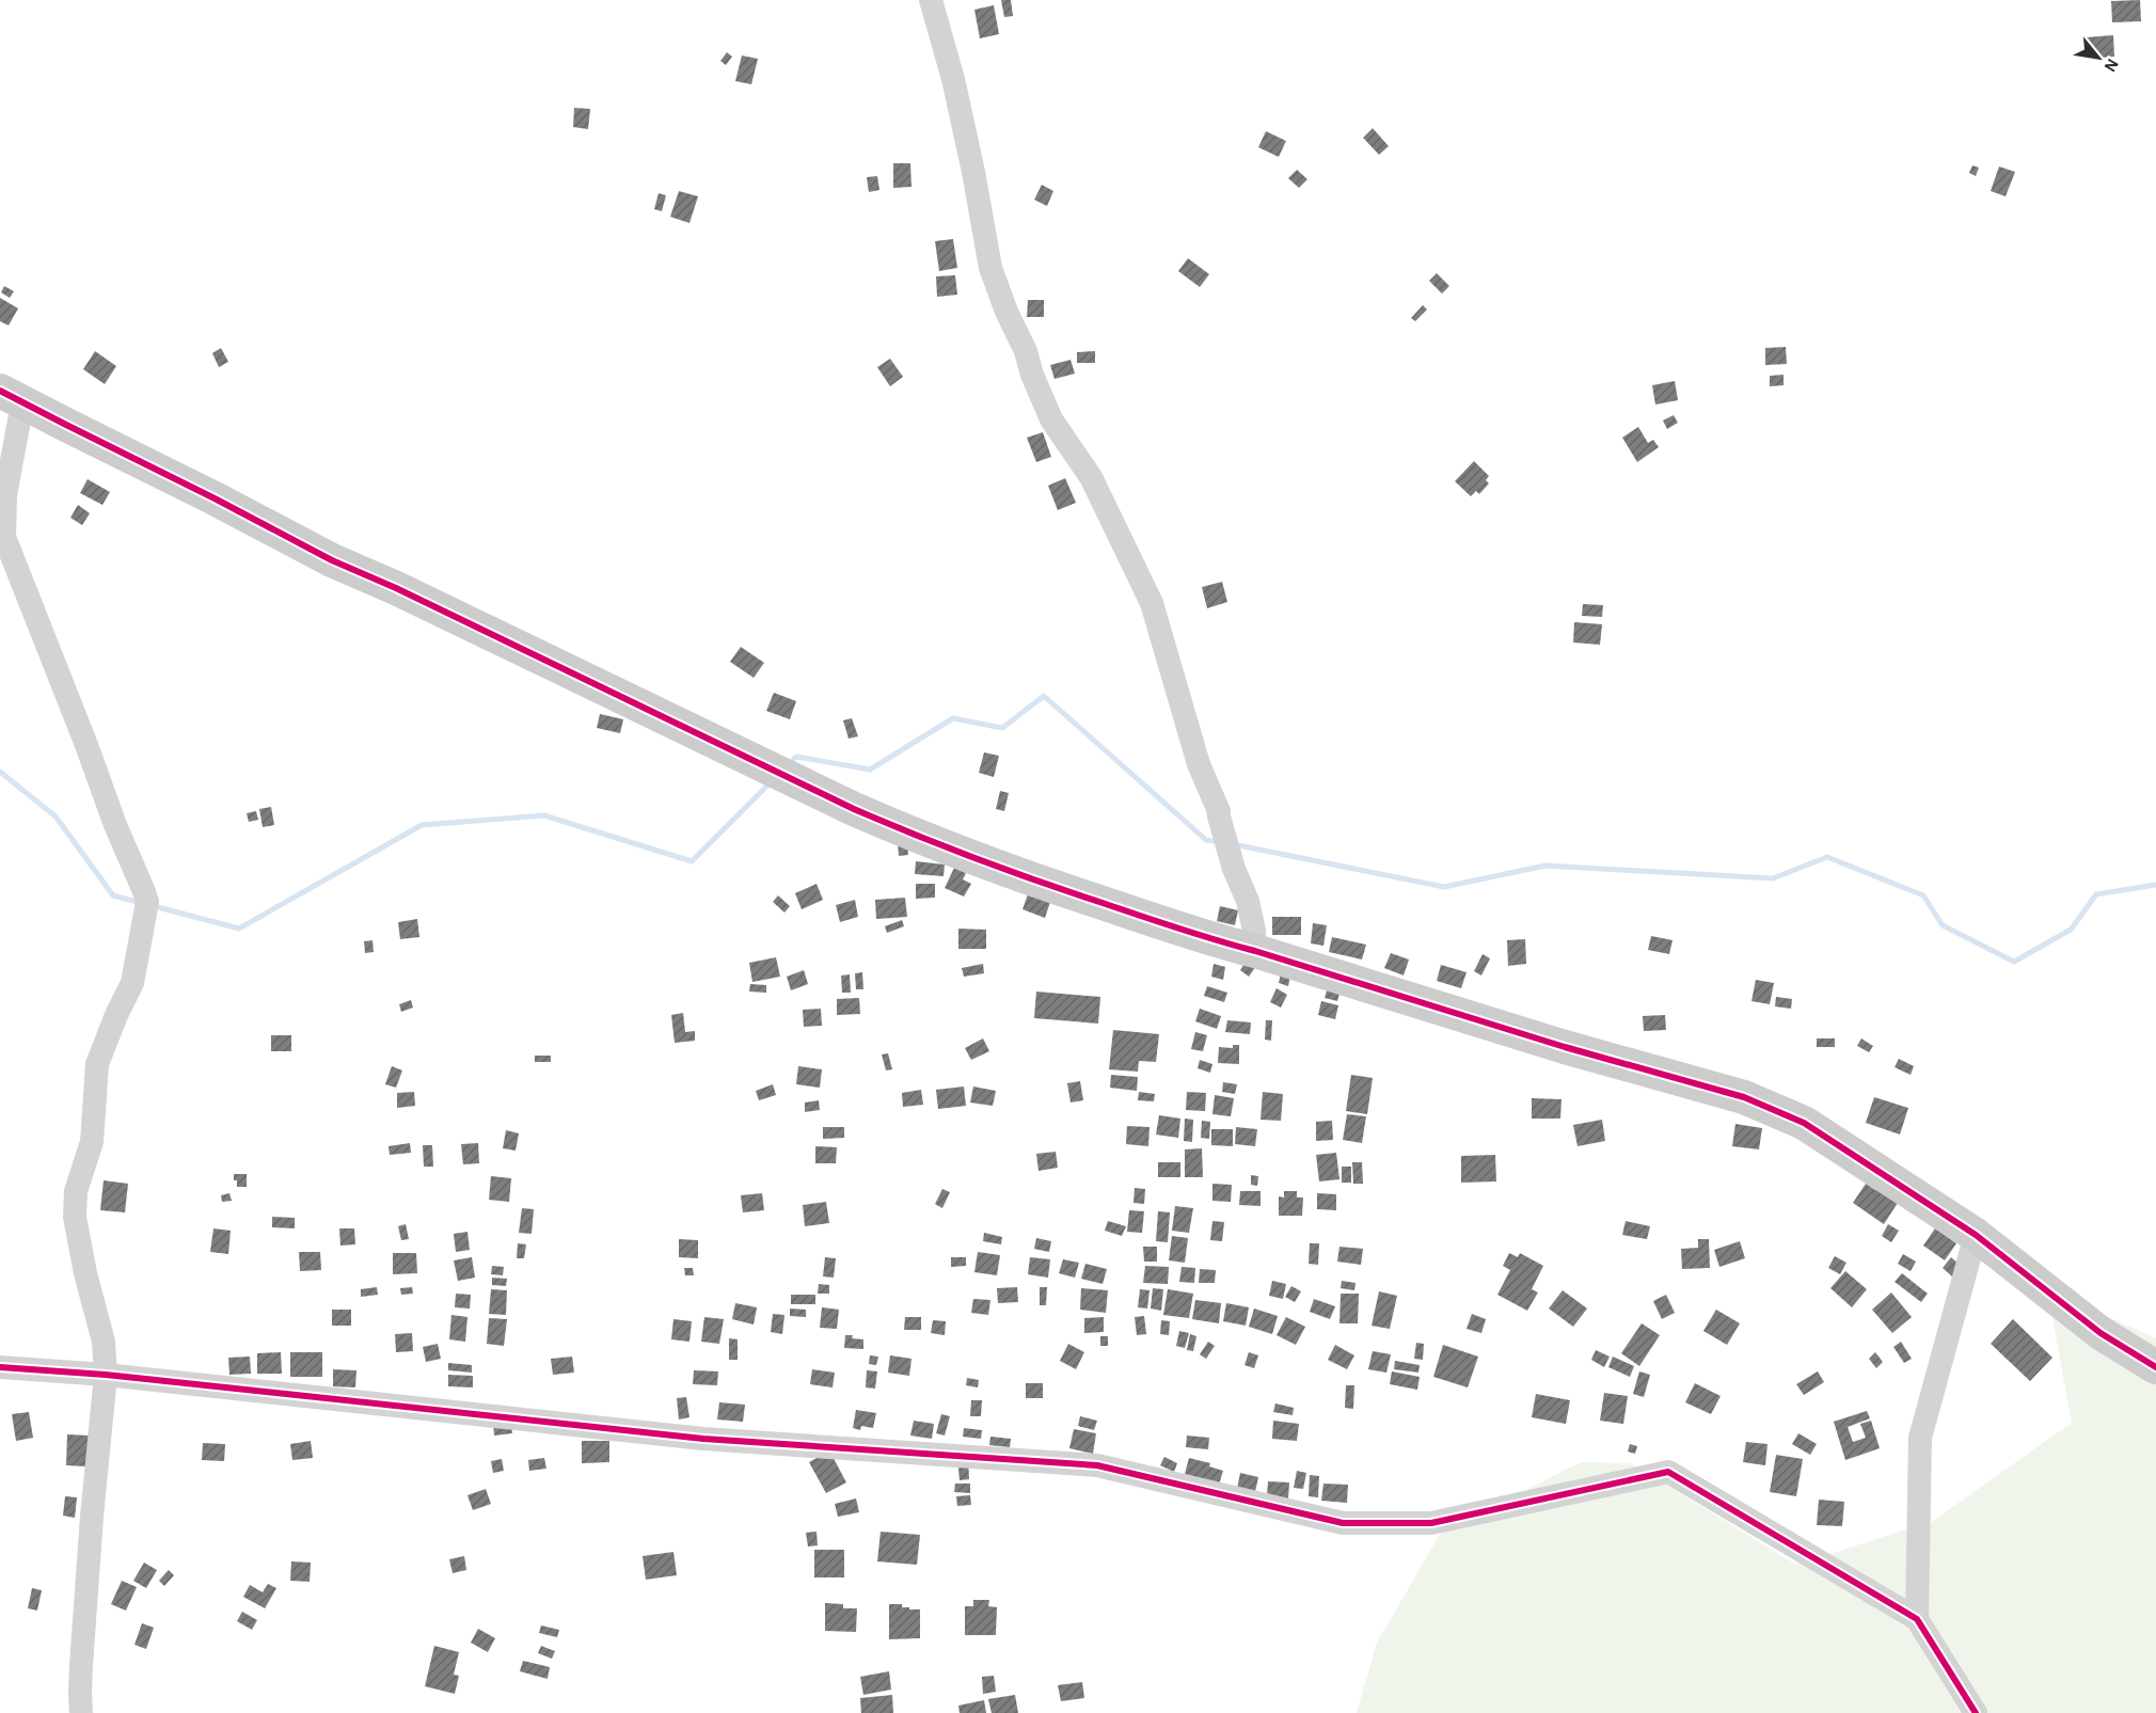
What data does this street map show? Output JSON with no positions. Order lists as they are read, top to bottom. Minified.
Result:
{"north":"bottom right"}
